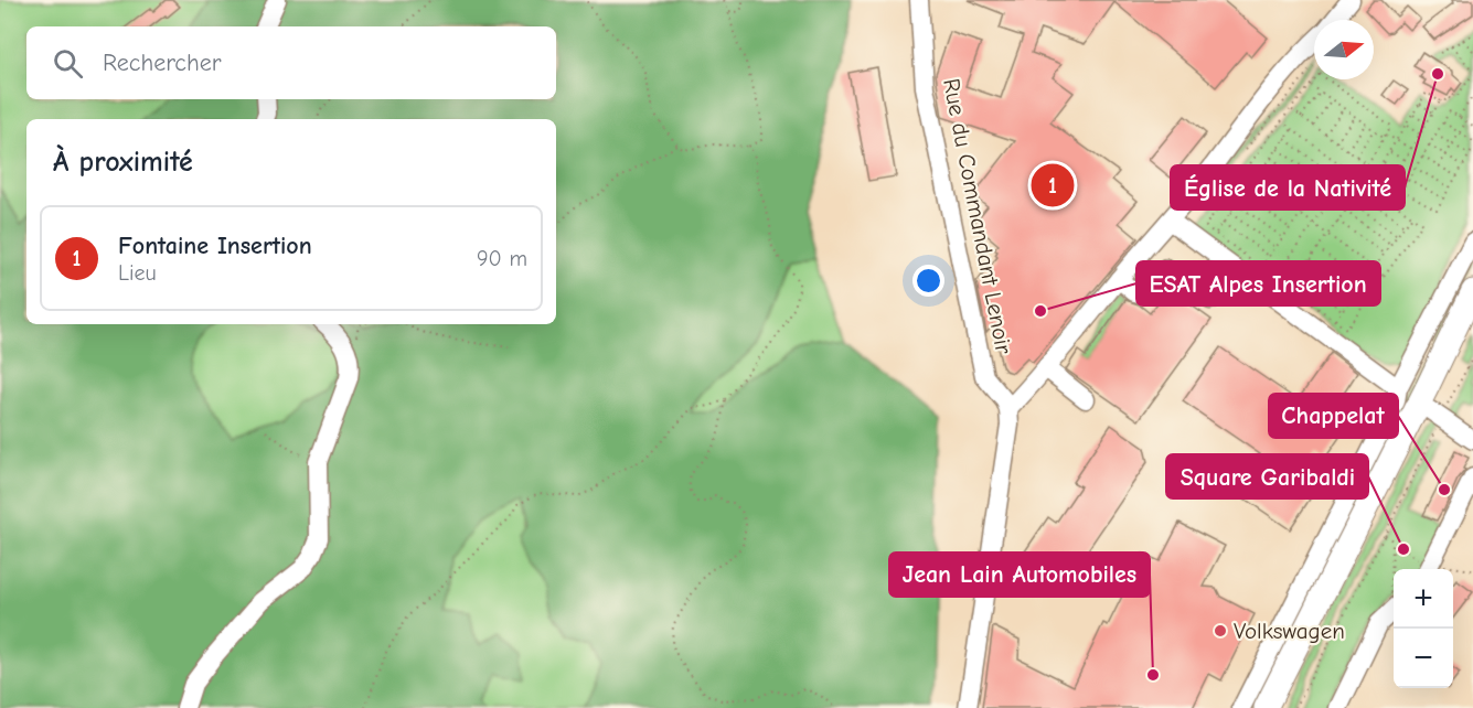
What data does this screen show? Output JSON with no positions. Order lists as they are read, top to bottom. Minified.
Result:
{"streets":{"street":["Rue du Commandant Lenoir"]},"places":["Église de la Nativité","ESAT Alpes Insertion","Chappelat","Square Garibaldi","Volkswagen","Jean Lain Automobiles"],"north":"right","page":{"search":"Rechercher","heading":"À proximité","pins":"1","list":[{"mark":"1","name":"Fontaine Insertion","note":"Lieu","value":"90 m"}],"map_buttons":["+","−"]}}
